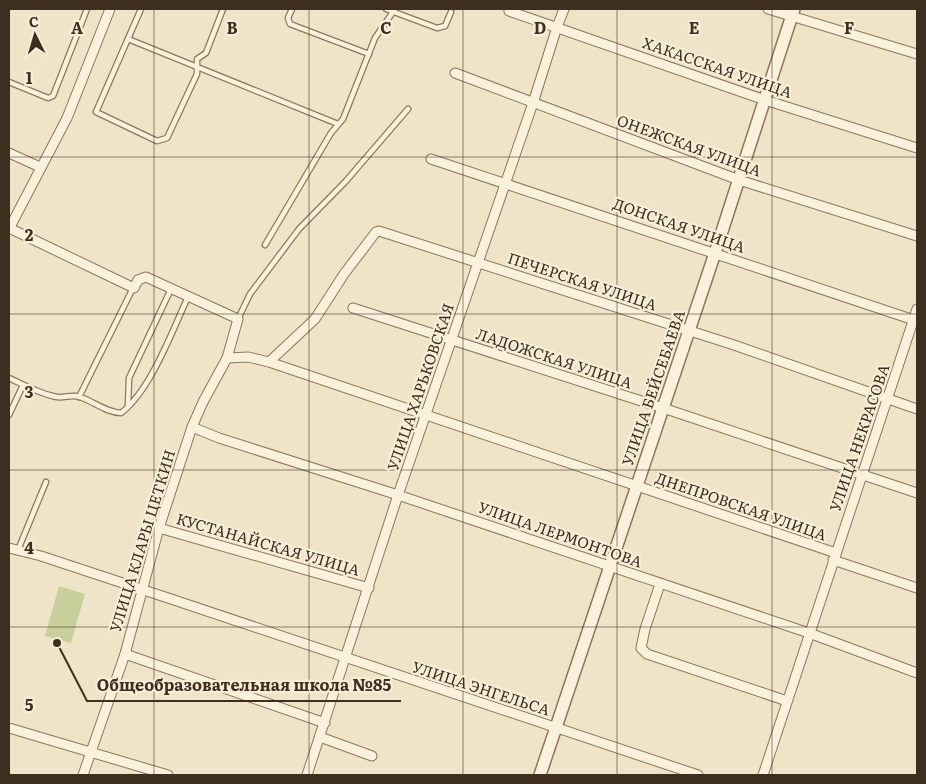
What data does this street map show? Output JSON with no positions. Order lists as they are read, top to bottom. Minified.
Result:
{"streets":{"street":["ХАКАССКАЯ УЛИЦА","ОНЕЖСКАЯ УЛИЦА","ДОНСКАЯ УЛИЦА","ПЕЧЕРСКАЯ УЛИЦА","ЛАДОЖСКАЯ УЛИЦА","УЛИЦА ХАРЬКОВСКАЯ","УЛИЦА БЕЙСЕБАЕВА","УЛИЦА НЕКРАСОВА","ДНЕПРОВСКАЯ УЛИЦА","УЛИЦА ЛЕРМОНТОВА","УЛИЦА КЛАРЫ ЦЕТКИН","КУСТАНАЙСКАЯ УЛИЦА","УЛИЦА ЭНГЕЛЬСА"]},"crossings":[["ХАКАССКАЯ УЛИЦА","УЛИЦА ХАРЬКОВСКАЯ"],["ХАКАССКАЯ УЛИЦА","УЛИЦА БЕЙСЕБАЕВА"],["ОНЕЖСКАЯ УЛИЦА","УЛИЦА ХАРЬКОВСКАЯ"],["ОНЕЖСКАЯ УЛИЦА","УЛИЦА БЕЙСЕБАЕВА"],["ДОНСКАЯ УЛИЦА","УЛИЦА ХАРЬКОВСКАЯ"],["ДОНСКАЯ УЛИЦА","УЛИЦА БЕЙСЕБАЕВА"],["ДОНСКАЯ УЛИЦА","УЛИЦА НЕКРАСОВА"],["ПЕЧЕРСКАЯ УЛИЦА","УЛИЦА ХАРЬКОВСКАЯ"],["ПЕЧЕРСКАЯ УЛИЦА","УЛИЦА БЕЙСЕБАЕВА"],["ПЕЧЕРСКАЯ УЛИЦА","УЛИЦА НЕКРАСОВА"],["ПЕЧЕРСКАЯ УЛИЦА","ДНЕПРОВСКАЯ УЛИЦА"],["ЛАДОЖСКАЯ УЛИЦА","УЛИЦА ХАРЬКОВСКАЯ"],["ЛАДОЖСКАЯ УЛИЦА","УЛИЦА БЕЙСЕБАЕВА"],["ЛАДОЖСКАЯ УЛИЦА","УЛИЦА НЕКРАСОВА"],["УЛИЦА ХАРЬКОВСКАЯ","ДНЕПРОВСКАЯ УЛИЦА"],["УЛИЦА ХАРЬКОВСКАЯ","УЛИЦА ЛЕРМОНТОВА"],["УЛИЦА ХАРЬКОВСКАЯ","КУСТАНАЙСКАЯ УЛИЦА"],["УЛИЦА ХАРЬКОВСКАЯ","УЛИЦА ЭНГЕЛЬСА"],["УЛИЦА БЕЙСЕБАЕВА","ДНЕПРОВСКАЯ УЛИЦА"],["УЛИЦА БЕЙСЕБАЕВА","УЛИЦА ЛЕРМОНТОВА"],["УЛИЦА БЕЙСЕБАЕВА","УЛИЦА ЭНГЕЛЬСА"],["УЛИЦА НЕКРАСОВА","ДНЕПРОВСКАЯ УЛИЦА"],["УЛИЦА НЕКРАСОВА","УЛИЦА ЛЕРМОНТОВА"],["ДНЕПРОВСКАЯ УЛИЦА","УЛИЦА КЛАРЫ ЦЕТКИН"],["УЛИЦА ЛЕРМОНТОВА","УЛИЦА КЛАРЫ ЦЕТКИН"],["УЛИЦА КЛАРЫ ЦЕТКИН","КУСТАНАЙСКАЯ УЛИЦА"],["УЛИЦА КЛАРЫ ЦЕТКИН","УЛИЦА ЭНГЕЛЬСА"]],"places":["Общеобразовательная школа №85"],"north":"top","grid":{"columns":["A","B","C","D","E","F"],"rows":["1","2","3","4","5"]}}
